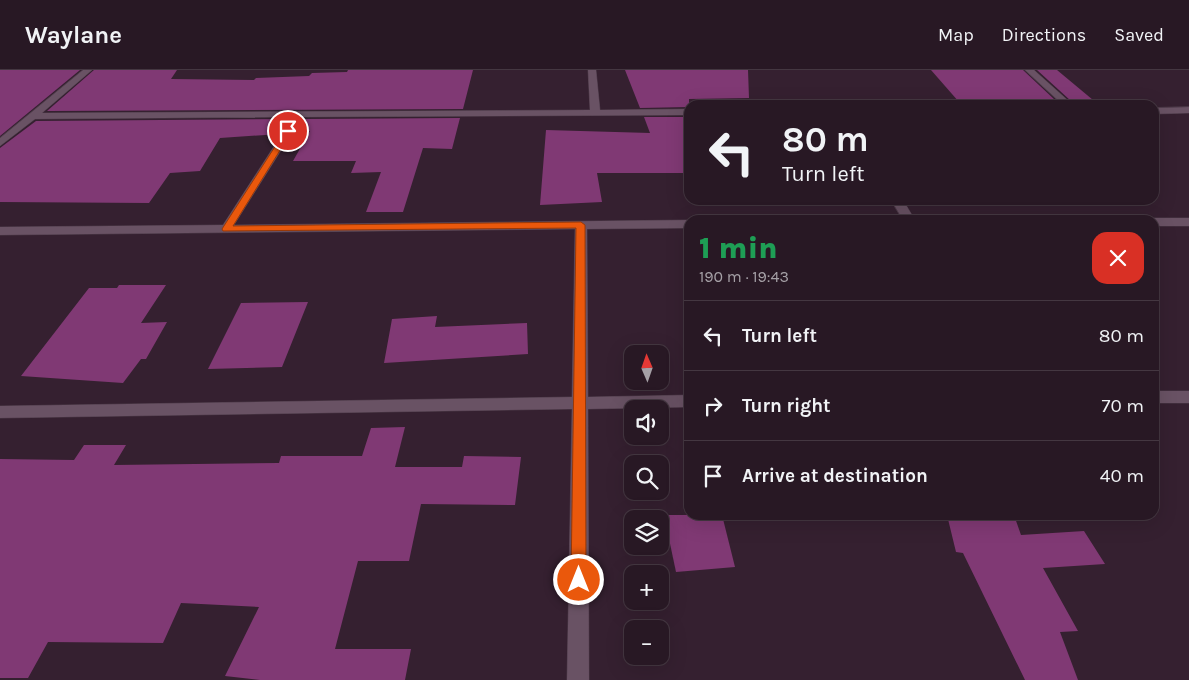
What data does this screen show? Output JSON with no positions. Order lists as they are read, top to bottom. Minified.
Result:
{"north":"top","page":{"header":"Waylane","nav":["Map","Directions","Saved"],"turn":["80 m","Turn left"],"heading":["1 min","190 m · 19:43"],"list":[{"name":"Turn left","value":"80 m"},{"name":"Turn right","value":"70 m"},{"name":"Arrive at destination","value":"40 m"}],"map_buttons":["+","−"]}}
